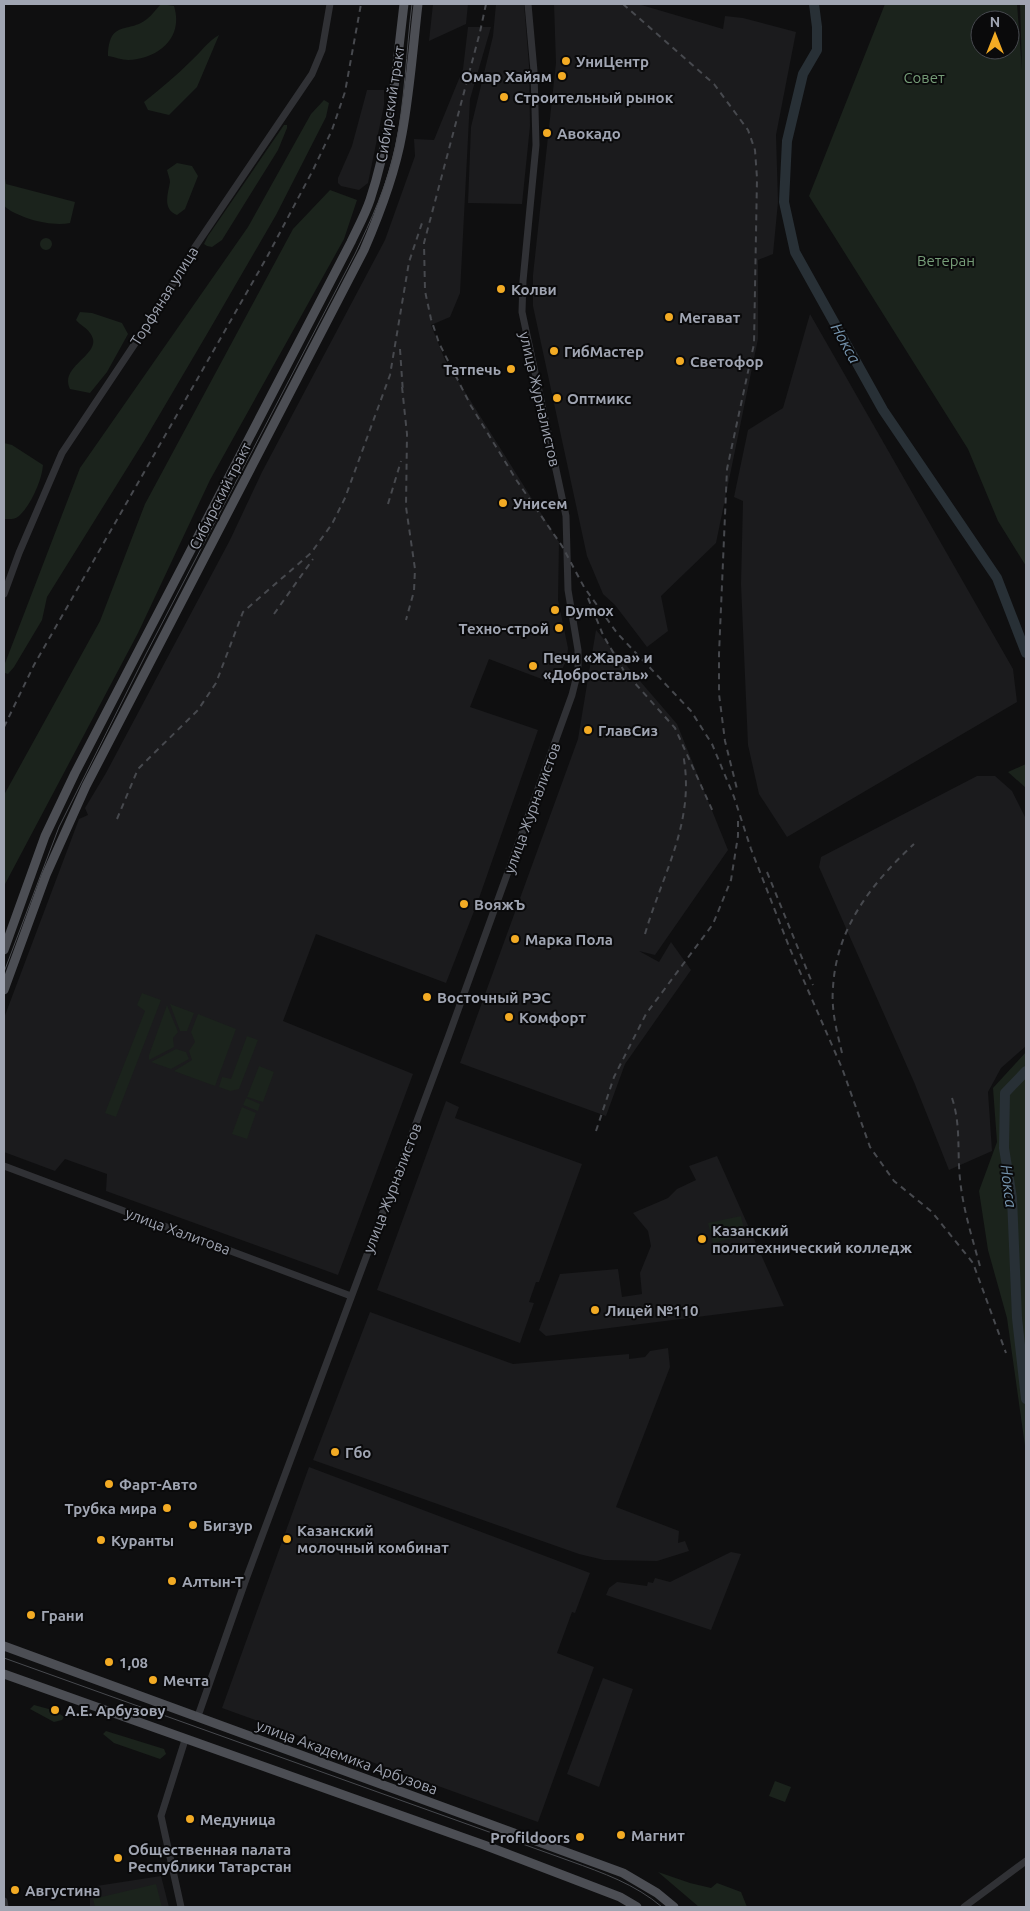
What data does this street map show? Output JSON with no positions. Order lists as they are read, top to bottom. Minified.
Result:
{"streets":{"main road":["Сибирский тракт","улица Академика Арбузова"],"street":["Торфяная улица","улица Журналистов","улица Халитова"]},"crossings":[["улица Журналистов","улица Халитова"],["улица Журналистов","улица Академика Арбузова"]],"water":["Нокса"],"parks":["Совет","Ветеран"],"places":["УниЦентр","Омар Хайям","Строительный рынок","Авокадо","Колви","Мегават","ГибМастер","Светофор","Татпечь","Оптмикс","Унисем","Dymox","Техно-строй","Печи «Жара» и «Добросталь»","ГлавСиз","ВояжЪ","Марка Пола","Восточный РЭС","Комфорт","Казанский политехнический колледж","Лицей №110","Гбо","Фарт-Авто","Трубка мира","Бигзур","Казанский молочный комбинат","Куранты","Алтын-Т","Грани","1,08","Мечта","А.Е. Арбузову","Медуница","Магнит","Profildoors","Общественная палата Республики Татарстан","Августина"],"north":"top"}
